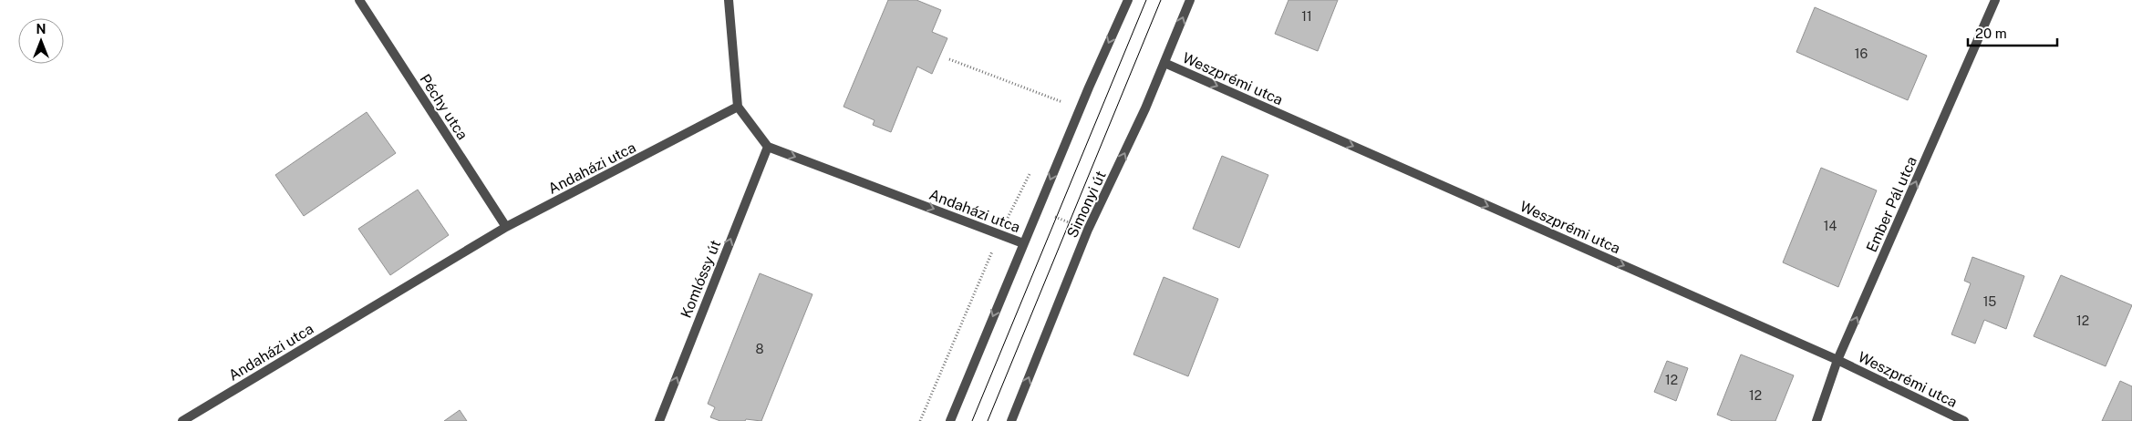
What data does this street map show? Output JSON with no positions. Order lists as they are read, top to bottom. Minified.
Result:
{"streets":{"street":["Weszprémi utca","Péchy utca","Andaházi utca","Simonyi út","Ember Pál utca","Komlóssy út"]},"crossings":[["Weszprémi utca","Simonyi út"],["Weszprémi utca","Ember Pál utca"],["Péchy utca","Andaházi utca"],["Andaházi utca","Komlóssy út"]],"one_way":["Weszprémi utca","Ember Pál utca","Komlóssy út"],"house_numbers":["11","16","14","15","12","8","12","12"],"scale_bar":"20 m","north":"top"}
